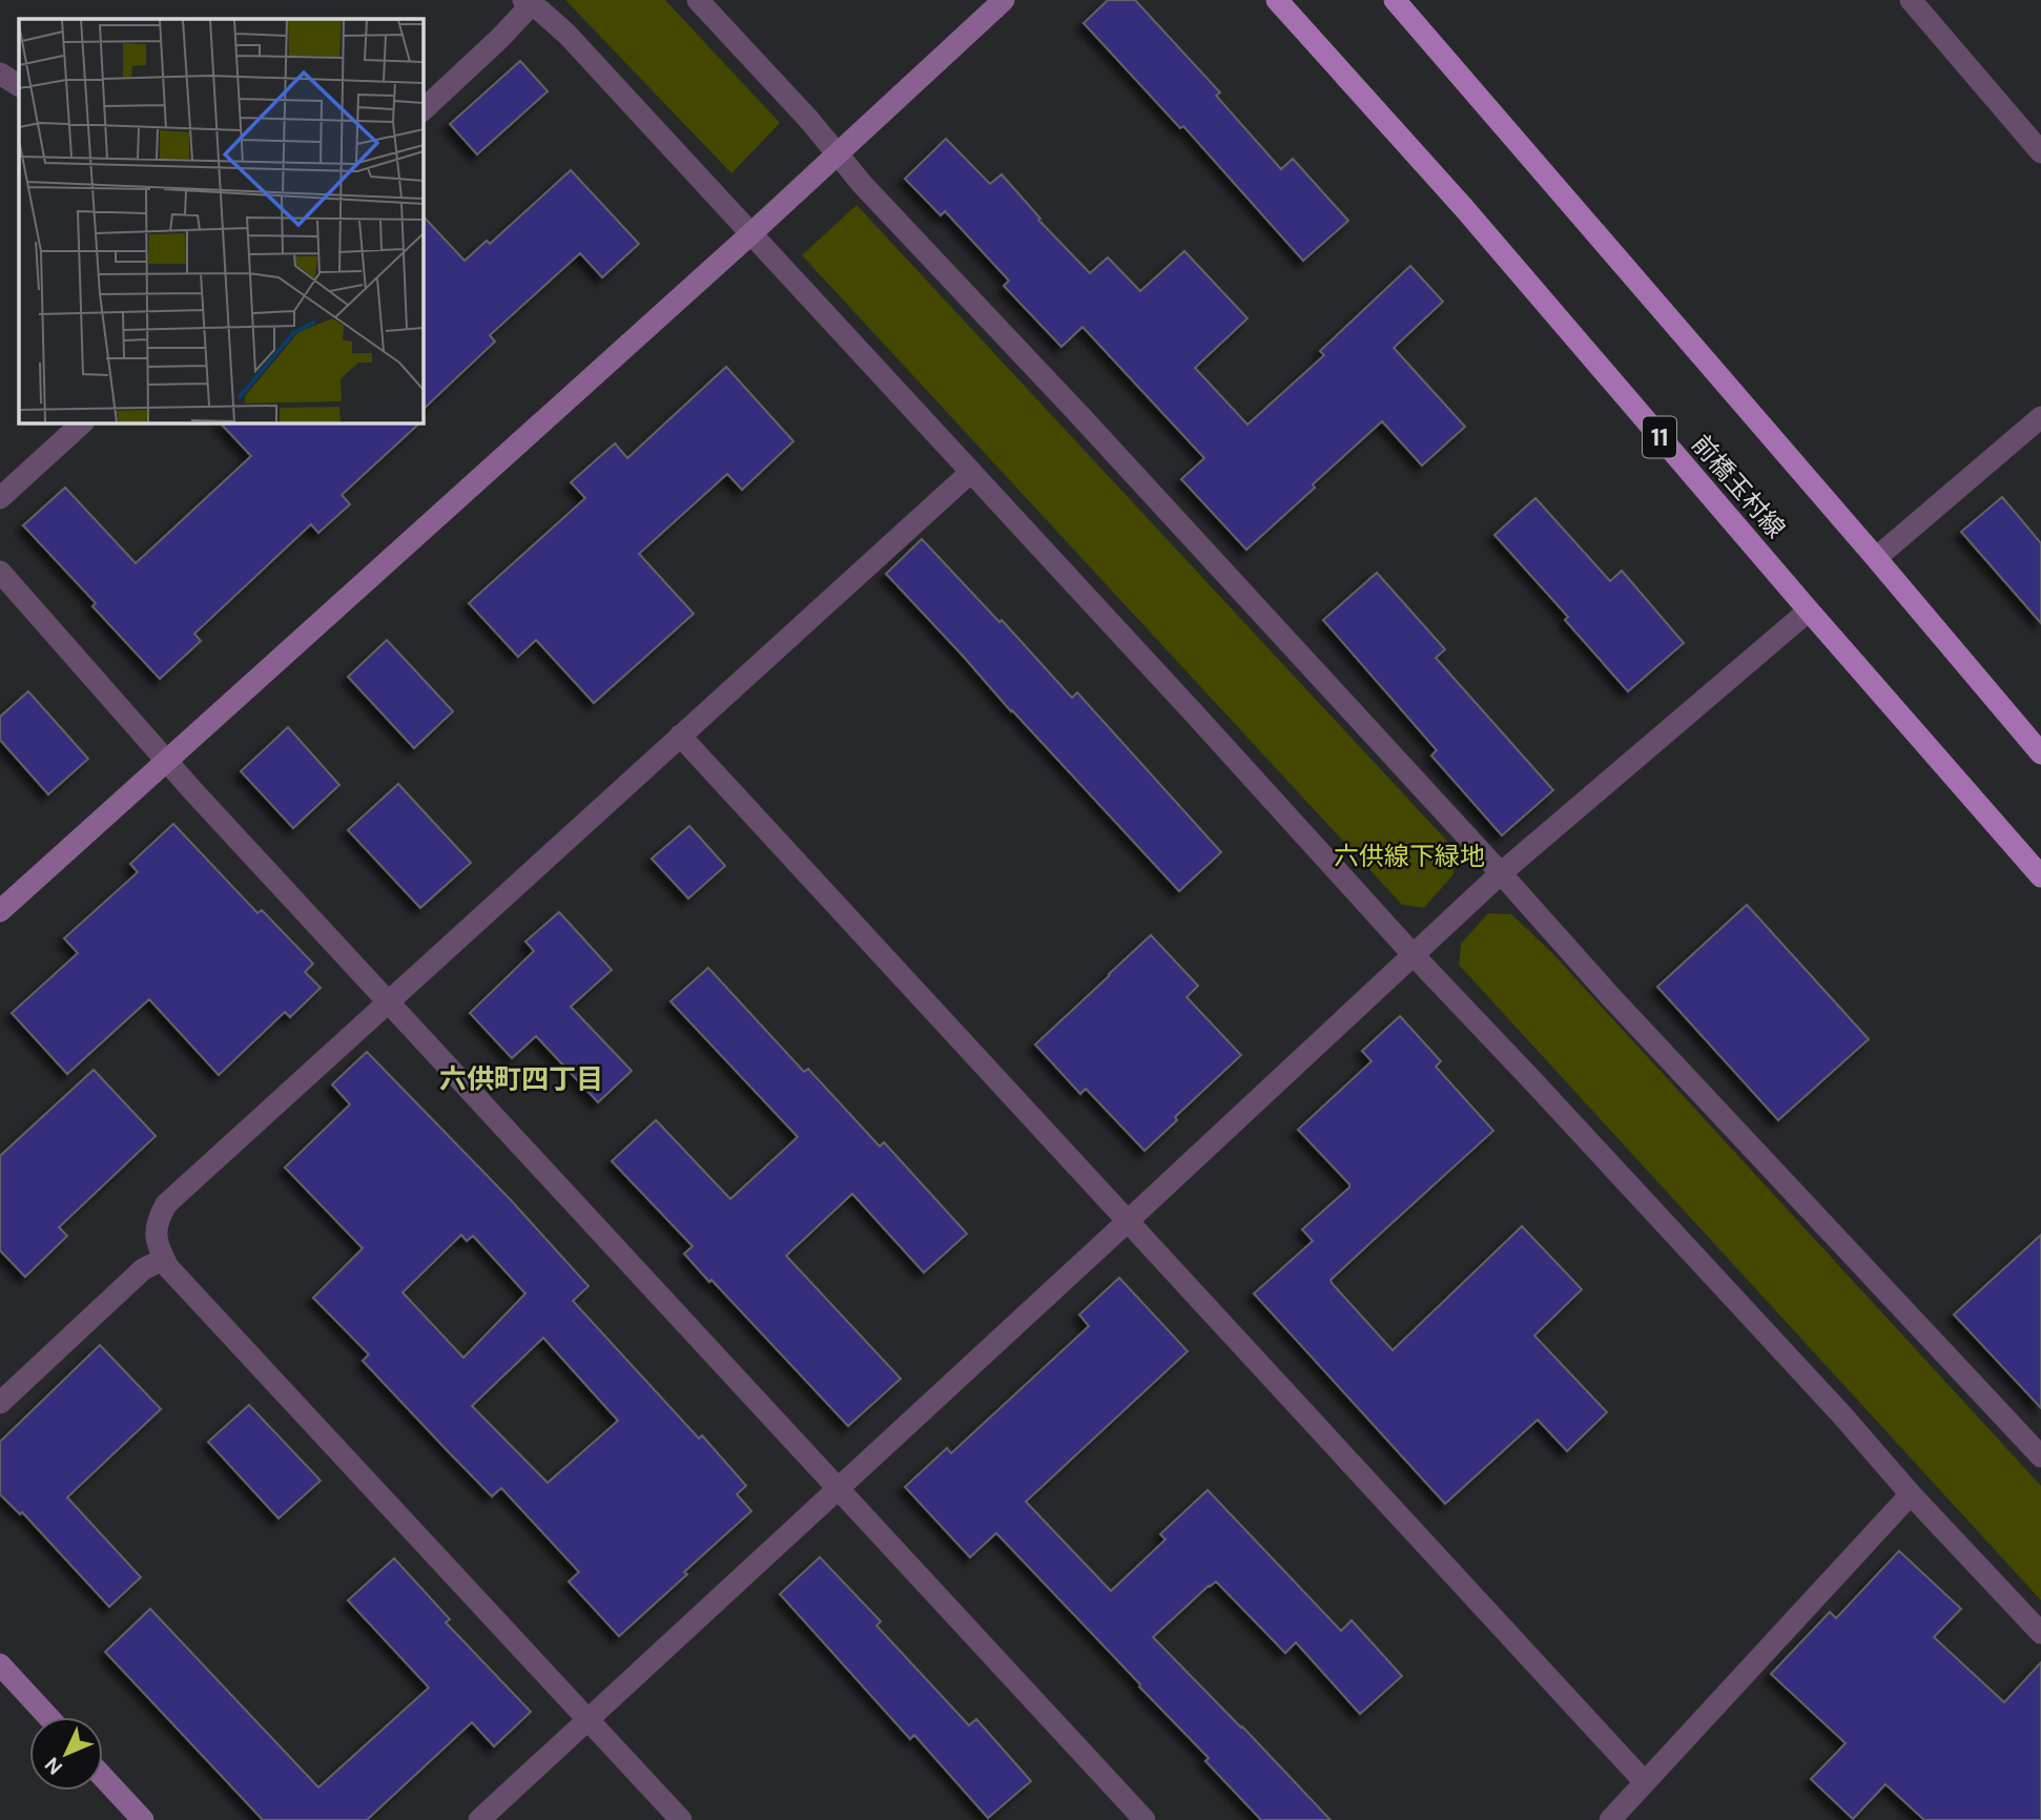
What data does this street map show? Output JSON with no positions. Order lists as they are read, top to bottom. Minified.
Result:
{"streets":{"main road":["11","前橋玉村線"]},"districts":["六供町四丁目"],"parks":["六供線下緑地"],"north":"bottom left"}
